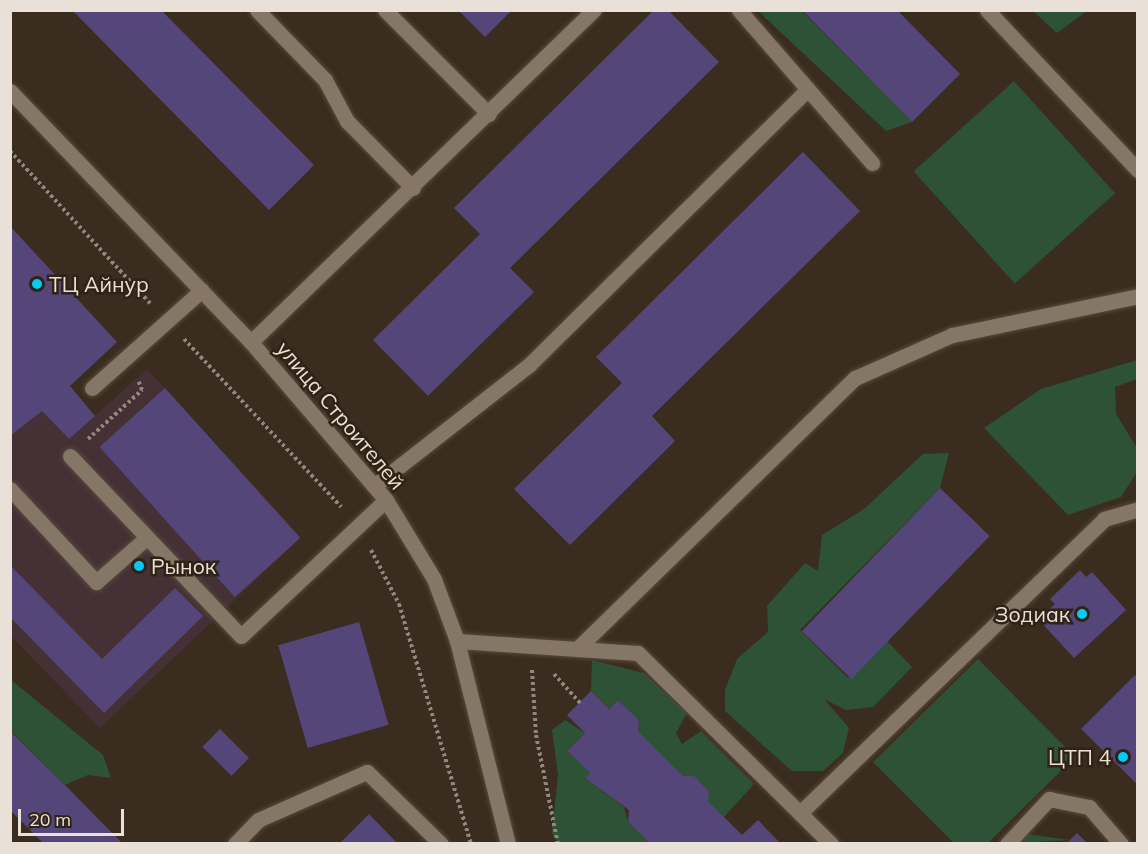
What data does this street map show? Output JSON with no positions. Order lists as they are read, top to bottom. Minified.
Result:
{"streets":{"street":["улица Строителей"]},"places":["ТЦ Айнур","Рынок","Зодиак","ЦТП 4"],"scale_bar":"20 m"}
